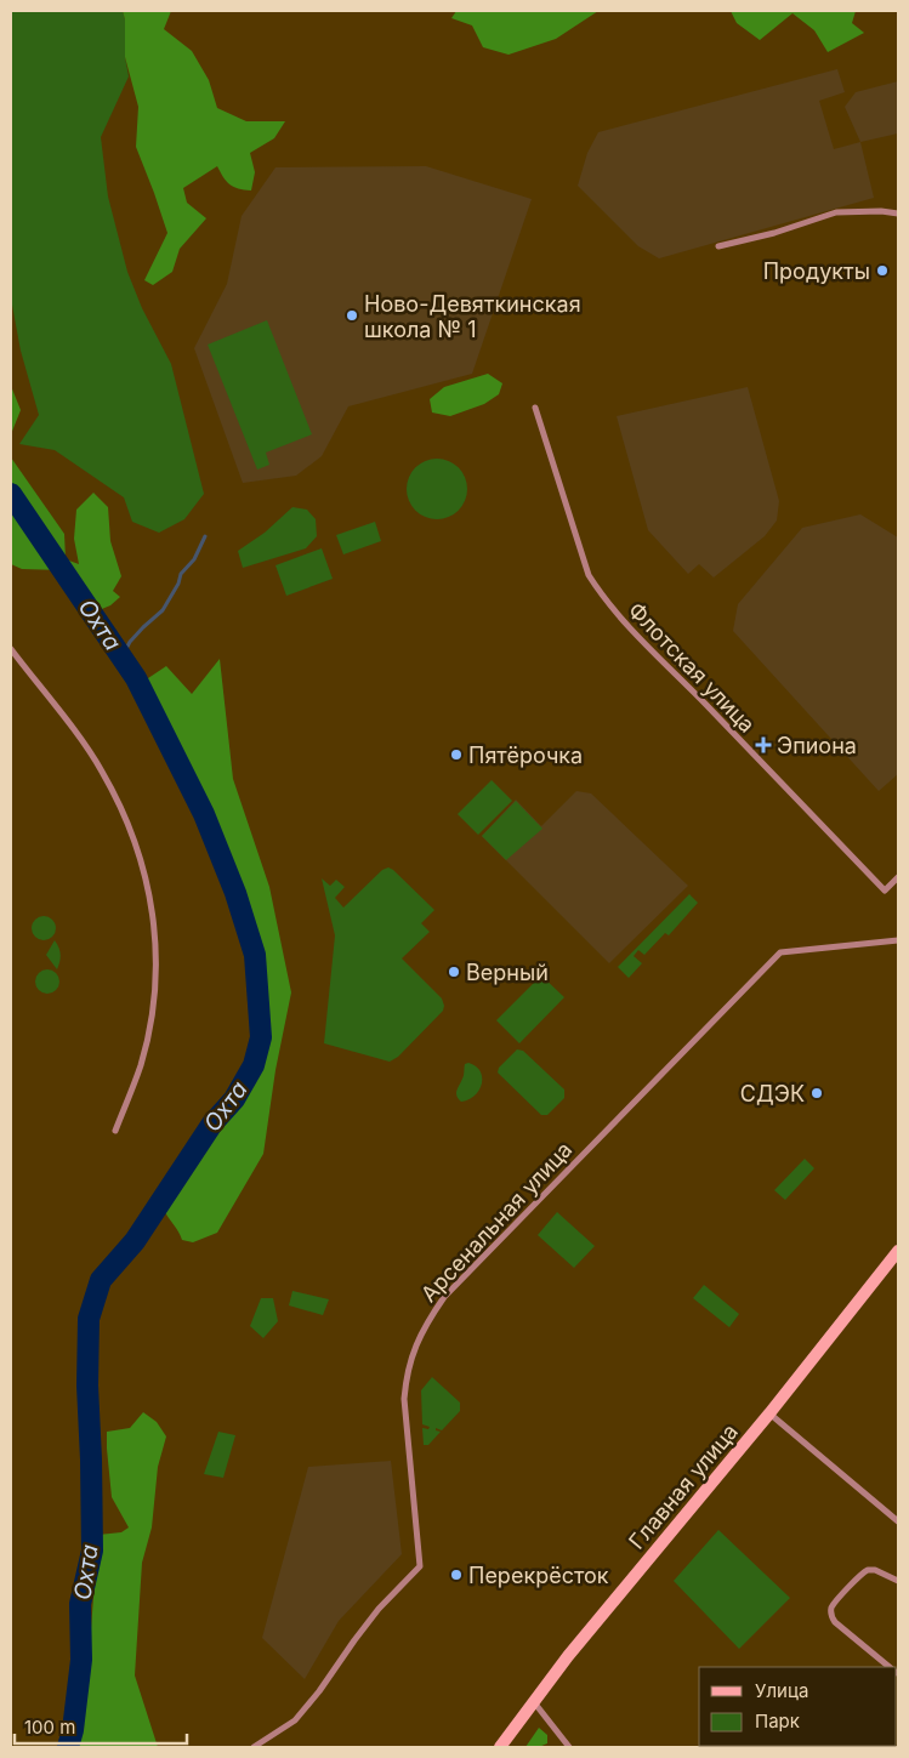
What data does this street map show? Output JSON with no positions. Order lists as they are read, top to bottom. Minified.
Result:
{"streets":{"main road":["Главная улица"],"street":["Флотская улица","Арсенальная улица"]},"water":["Охта"],"places":{"other":["Продукты","Ново-Девяткинская школа № 1","Пятёрочка","Верный","СДЭК","Перекрёсток"],"health":["Эпиона"]},"legend":["Улица","Парк"],"scale_bar":"100 m"}
